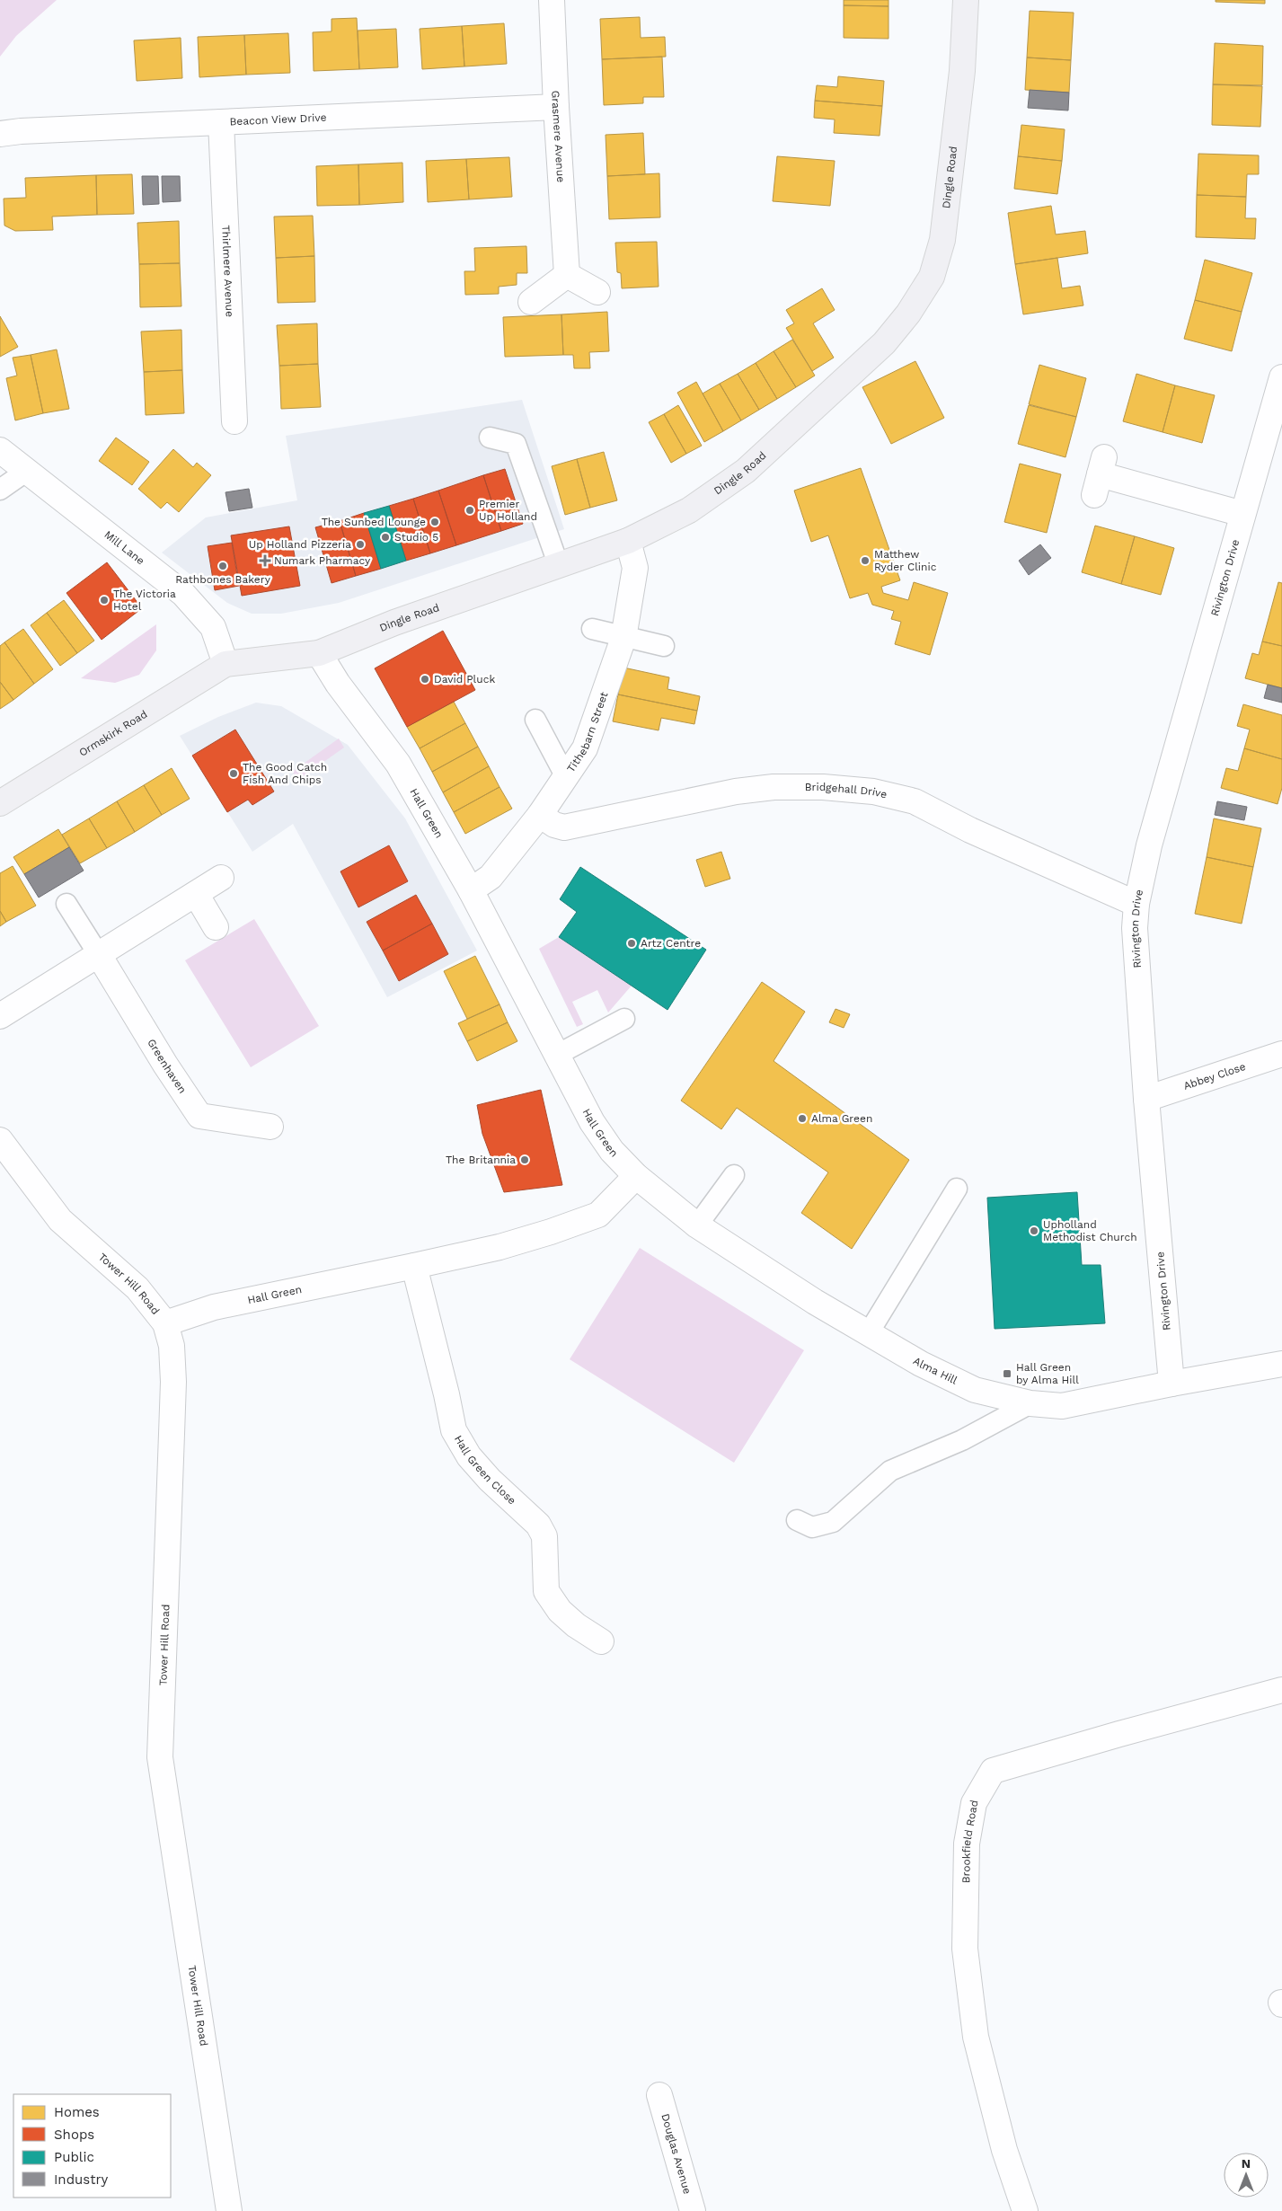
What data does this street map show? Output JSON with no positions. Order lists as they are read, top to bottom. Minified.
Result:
{"streets":{"main road":["Dingle Road","Ormskirk Road"],"street":["Beacon View Drive","Grasmere Avenue","Thirlmere Avenue","Mill Lane","Rivington Drive","Tithebarn Street","Bridgehall Drive","Hall Green","Greenhaven","Abbey Close","Tower Hill Road","Alma Hill","Hall Green Close","Brookfield Road","Douglas Avenue"]},"crossings":[["Beacon View Drive","Grasmere Avenue"],["Beacon View Drive","Thirlmere Avenue"],["Dingle Road","Mill Lane"],["Dingle Road","Tithebarn Street"],["Dingle Road","Ormskirk Road"],["Dingle Road","Hall Green"],["Mill Lane","Ormskirk Road"],["Rivington Drive","Bridgehall Drive"],["Rivington Drive","Abbey Close"],["Rivington Drive","Alma Hill"],["Tithebarn Street","Bridgehall Drive"],["Tithebarn Street","Hall Green"],["Hall Green","Tower Hill Road"],["Hall Green","Alma Hill"],["Hall Green","Hall Green Close"]],"places":{"other":["Premier Up Holland","The Sunbed Lounge","Studio 5","Up Holland Pizzeria","Matthew Ryder Clinic","Rathbones Bakery","The Victoria Hotel","David Pluck","The Good Catch Fish And Chips","Artz Centre","Alma Green","The Britannia","Upholland Methodist Church"],"health":["Numark Pharmacy"],"transit":["Hall Green by Alma Hill"]},"legend":["Homes","Shops","Public","Industry"],"north":"top"}
